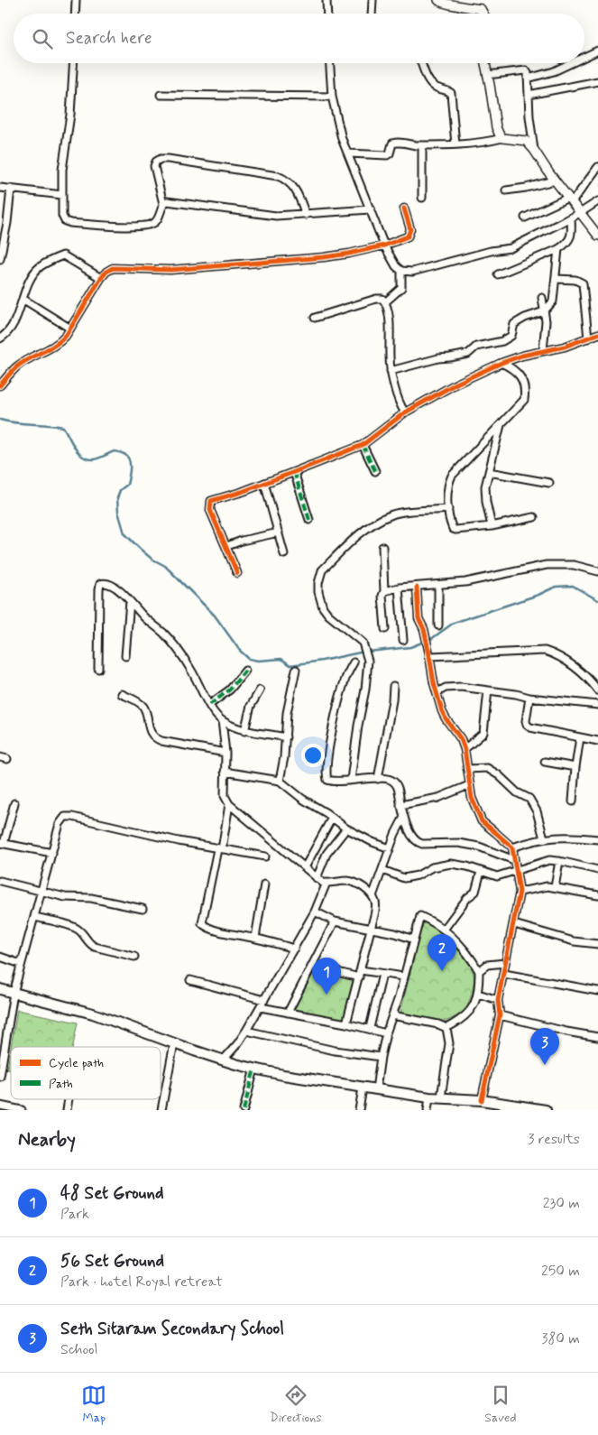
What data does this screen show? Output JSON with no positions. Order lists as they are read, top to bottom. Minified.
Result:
{"legend":["Cycle path","Path"],"page":{"search":"Search here","pins":["2","1","3"],"heading":["Nearby","3 results"],"list":[{"mark":"1","name":"48 Set Ground","note":"Park","value":"230 m"},{"mark":"2","name":"56 Set Ground","note":"Park · hotel Royal retreat","value":"250 m"},{"mark":"3","name":"Seth Sitaram Secondary School","note":"School","value":"380 m"}],"nav":["Map","Directions","Saved"]}}
